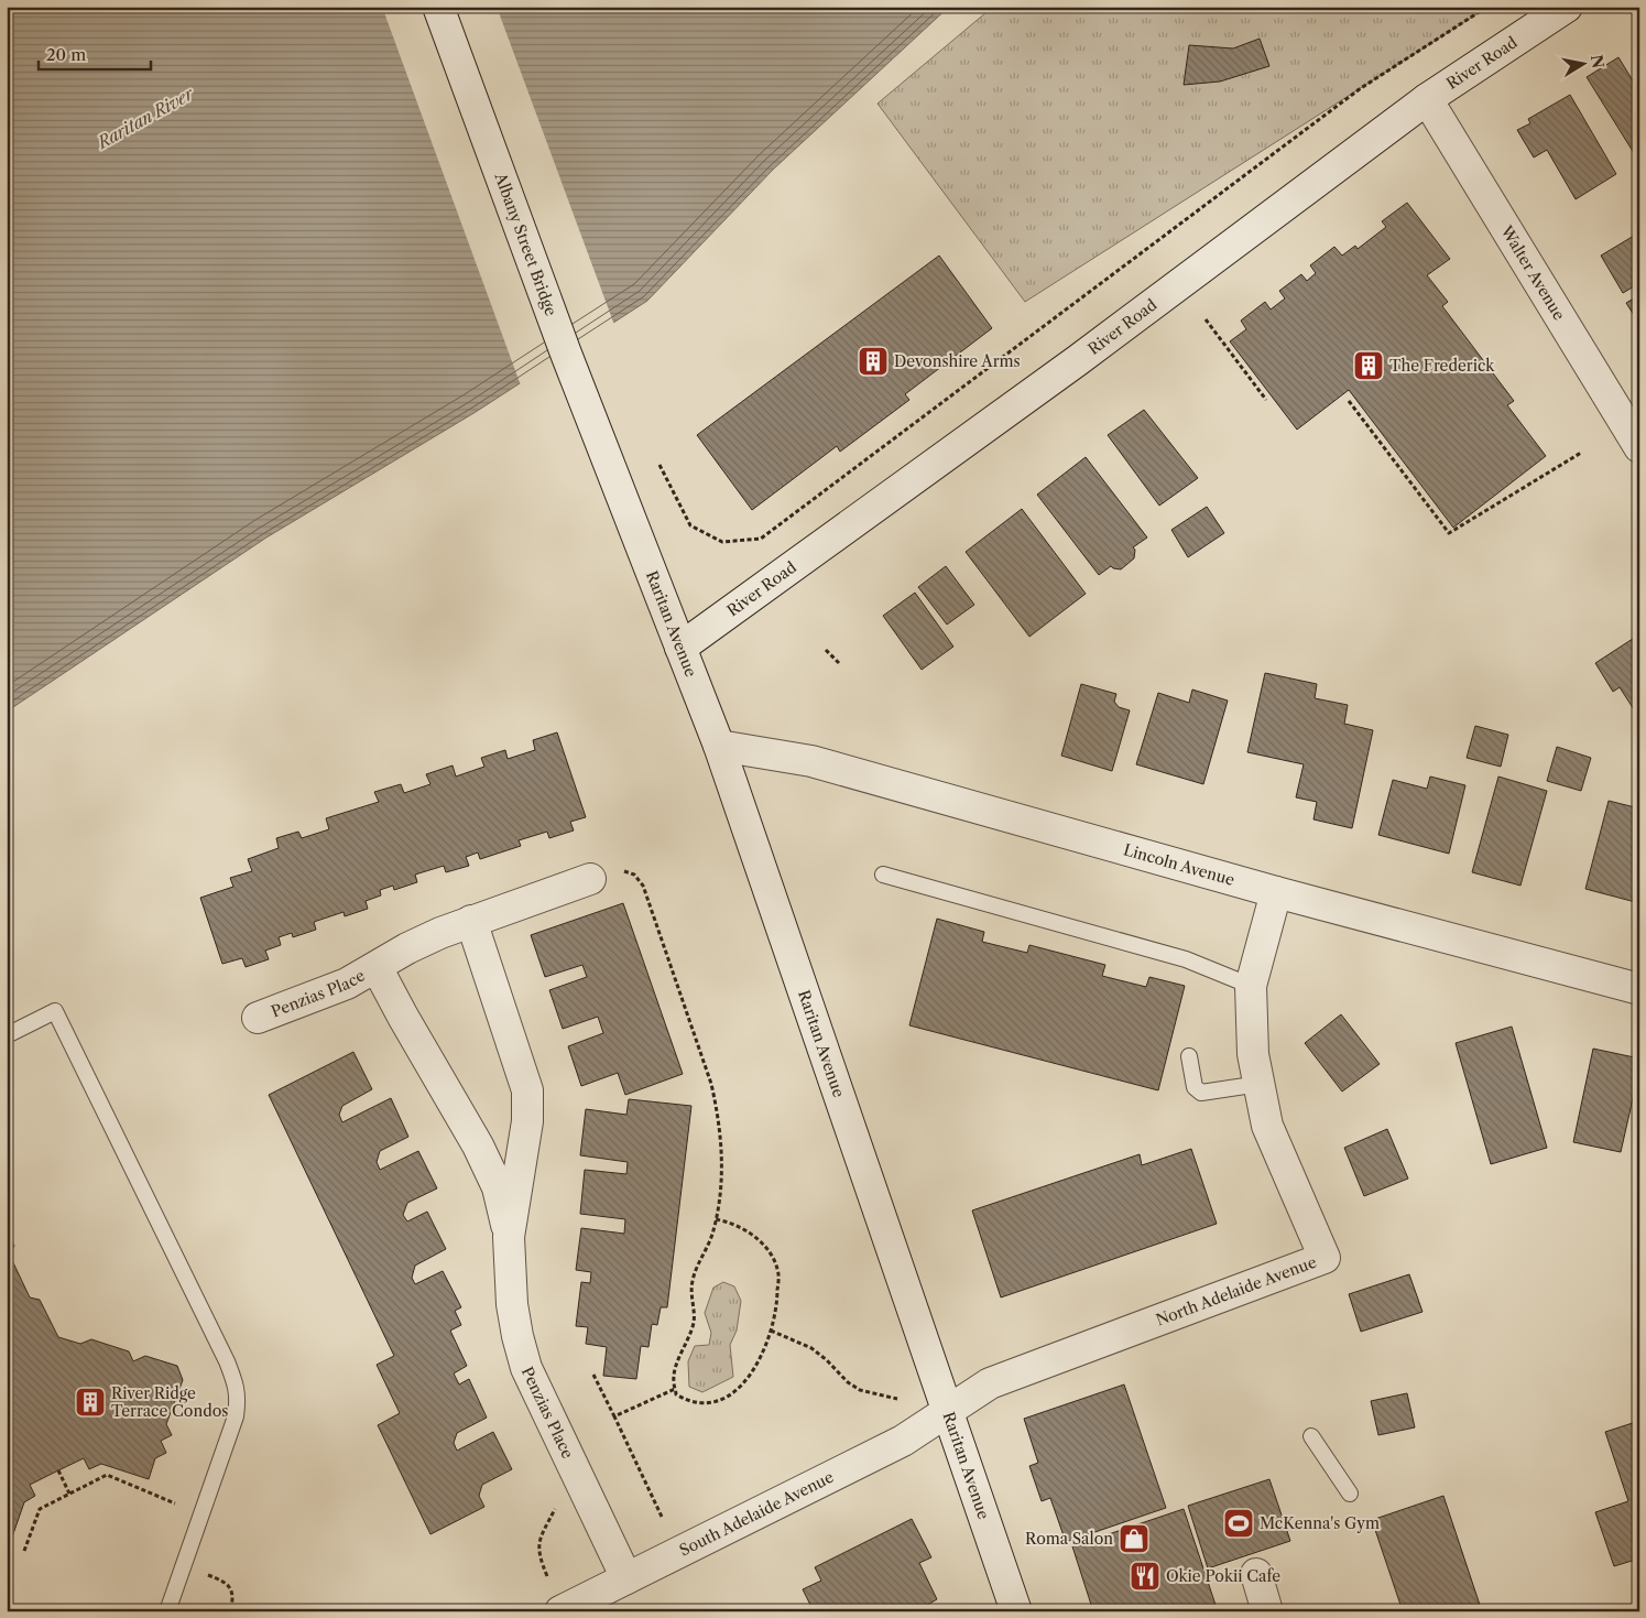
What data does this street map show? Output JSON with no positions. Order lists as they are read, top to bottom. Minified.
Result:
{"streets":{"street":["River Road","Albany Street Bridge","Walter Avenue","Raritan Avenue","Lincoln Avenue","Penzias Place","North Adelaide Avenue","South Adelaide Avenue"]},"crossings":[["River Road","Walter Avenue"],["River Road","Raritan Avenue"],["Albany Street Bridge","Raritan Avenue"],["Raritan Avenue","Lincoln Avenue"],["Raritan Avenue","North Adelaide Avenue"],["Raritan Avenue","South Adelaide Avenue"],["Lincoln Avenue","North Adelaide Avenue"],["Penzias Place","South Adelaide Avenue"],["North Adelaide Avenue","South Adelaide Avenue"]],"water":["Raritan River"],"places":{"building":["Devonshire Arms","The Frederick","River Ridge Terrace Condos"],"sports":["McKenna's Gym"],"shop":["Roma Salon"],"restaurant":["Okie Pokii Cafe"]},"scale_bar":"20 m","north":"right"}
